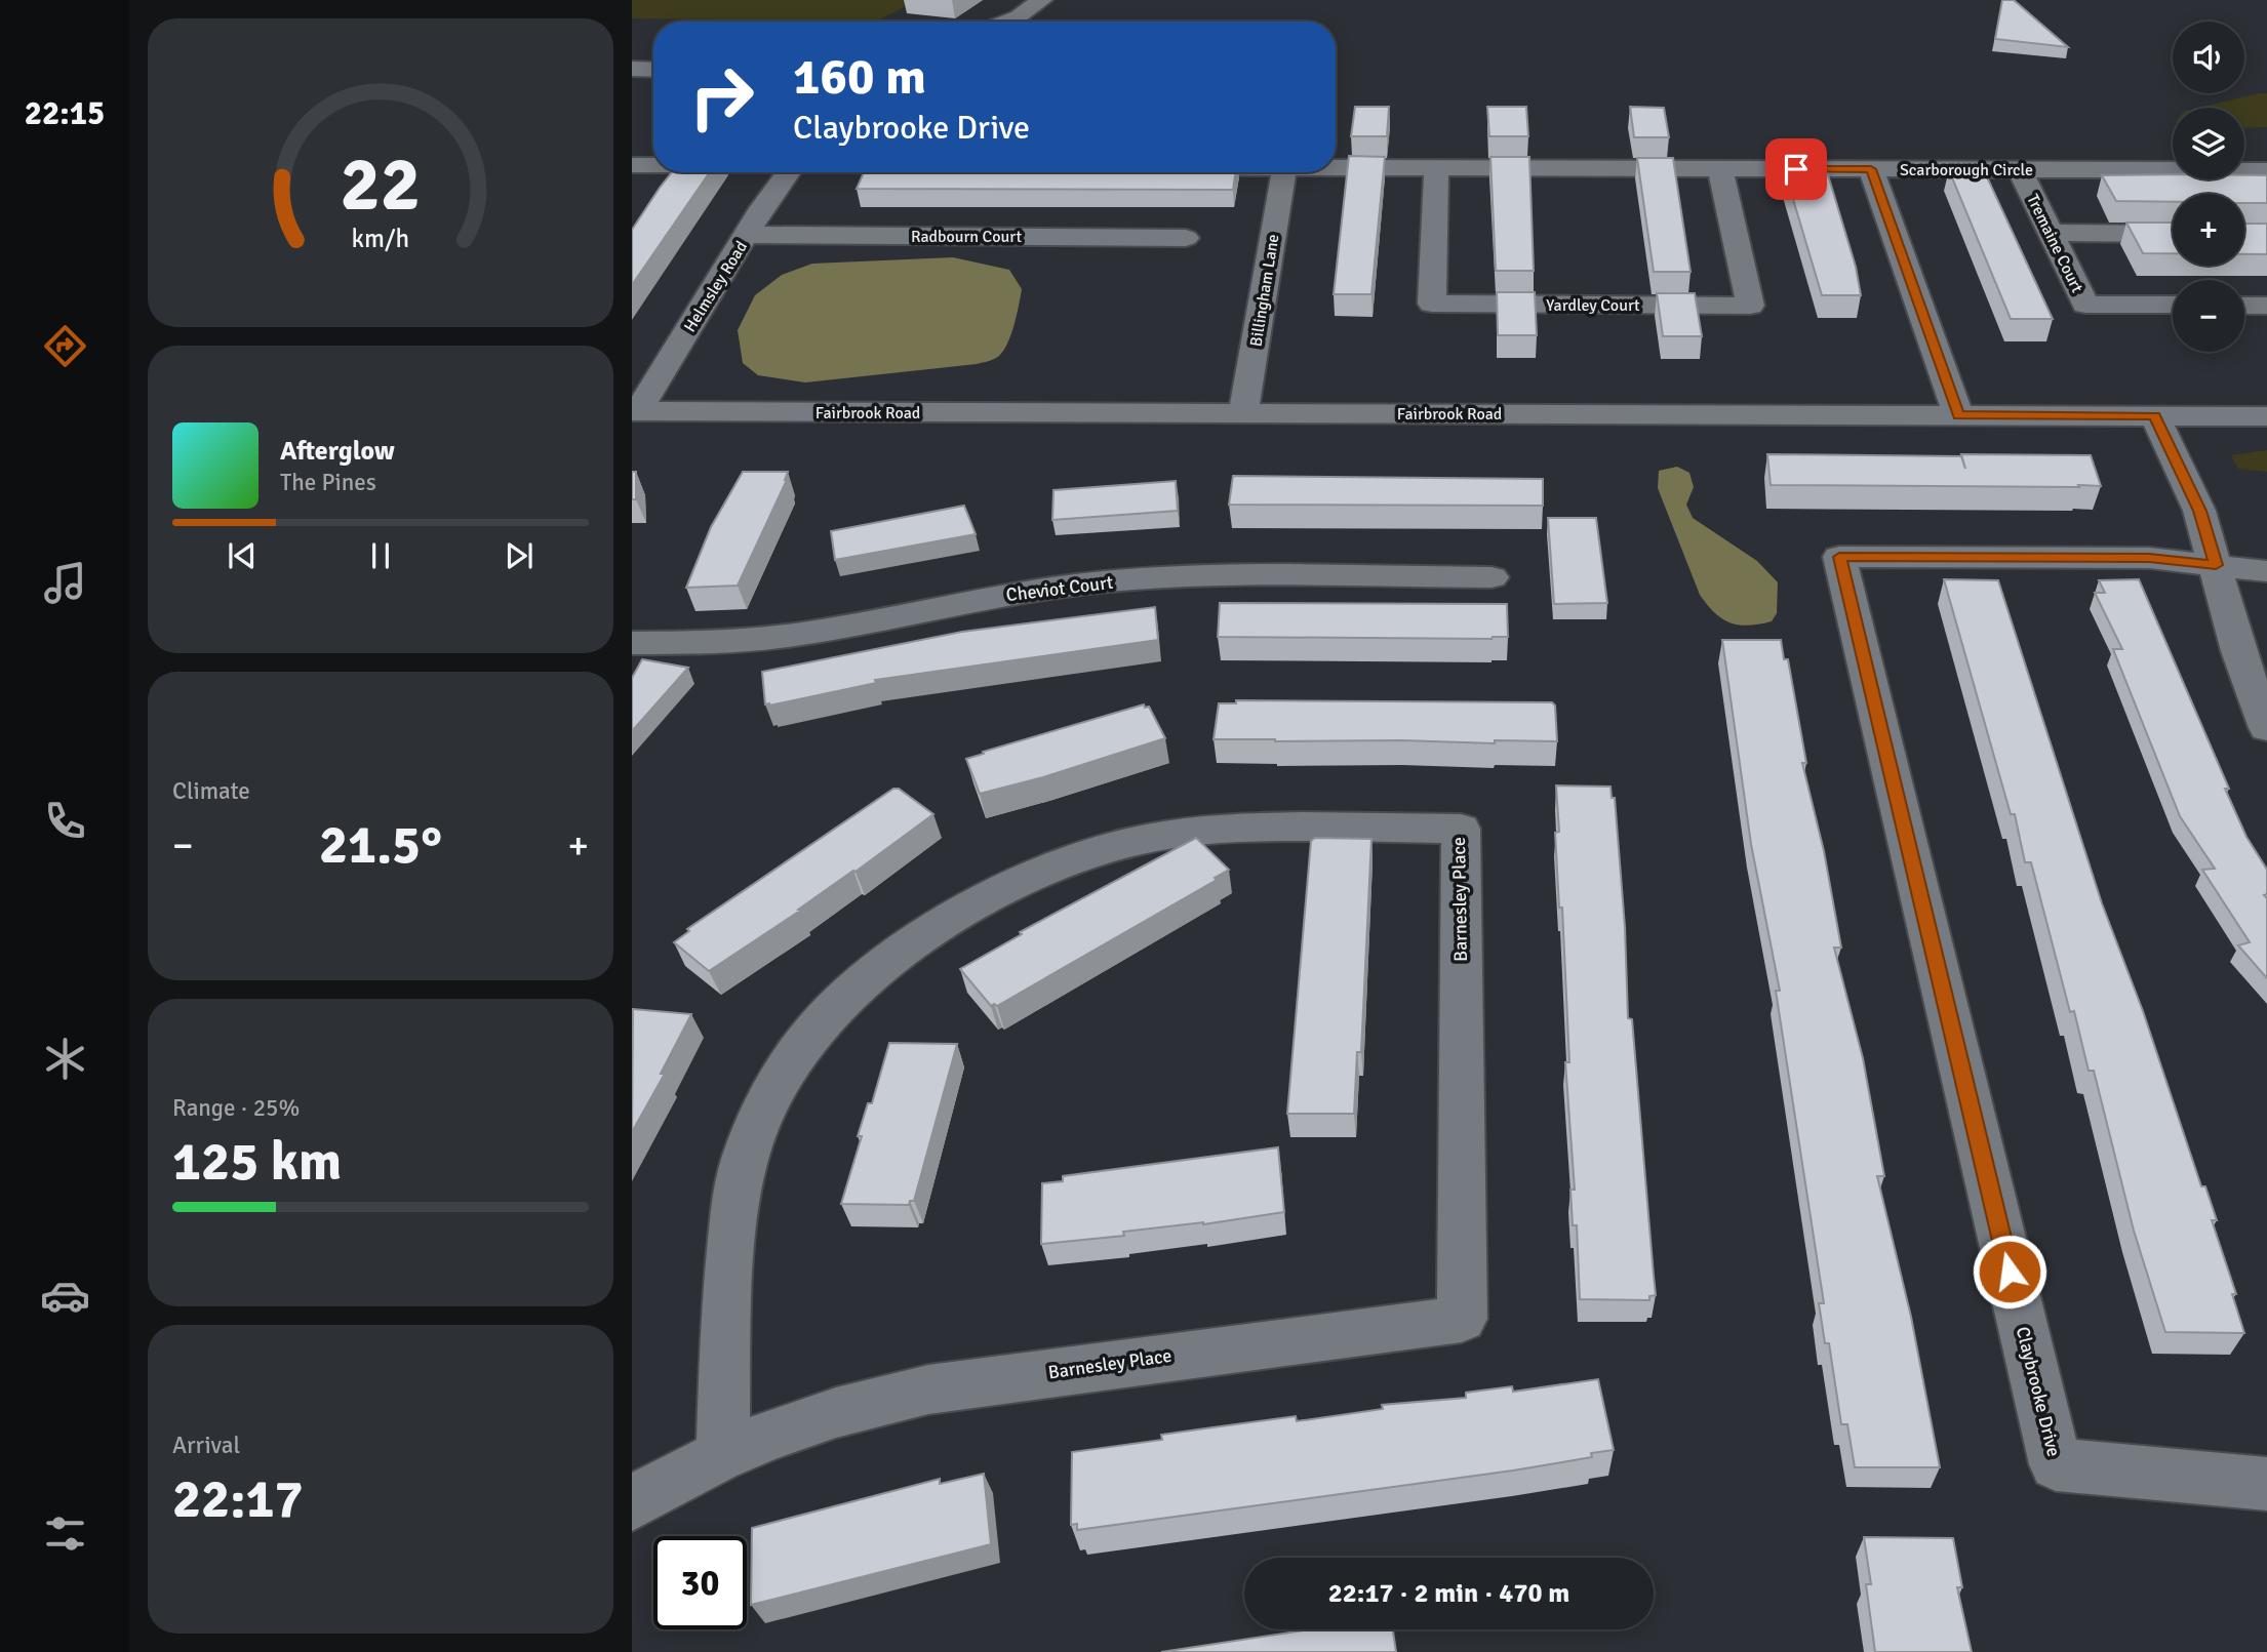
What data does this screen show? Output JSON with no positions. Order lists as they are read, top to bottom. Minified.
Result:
{"streets":{"street":["Scarborough Circle","Radbourn Court","Tremaine Court","Helmsley Road","Billingham Lane","Yardley Court","Fairbrook Road","Cheviot Court","Barnesley Place","Claybrooke Drive"]},"crossings":[["Scarborough Circle","Tremaine Court"],["Scarborough Circle","Yardley Court"],["Radbourn Court","Helmsley Road"],["Helmsley Road","Fairbrook Road"],["Billingham Lane","Fairbrook Road"]],"page":{"tabs":"22:15","map_buttons":["+","−"],"turn":["160 m","Claybrooke Drive"],"song":["Afterglow","The Pines"],"tile":["Climate",["Range · 25%","125 km"],["Arrival","22:17"]],"heat":["−","21.5°","+"],"limit":"30","trip":"22:17 · 2 min · 470 m","gauge":["22","km/h"]}}
